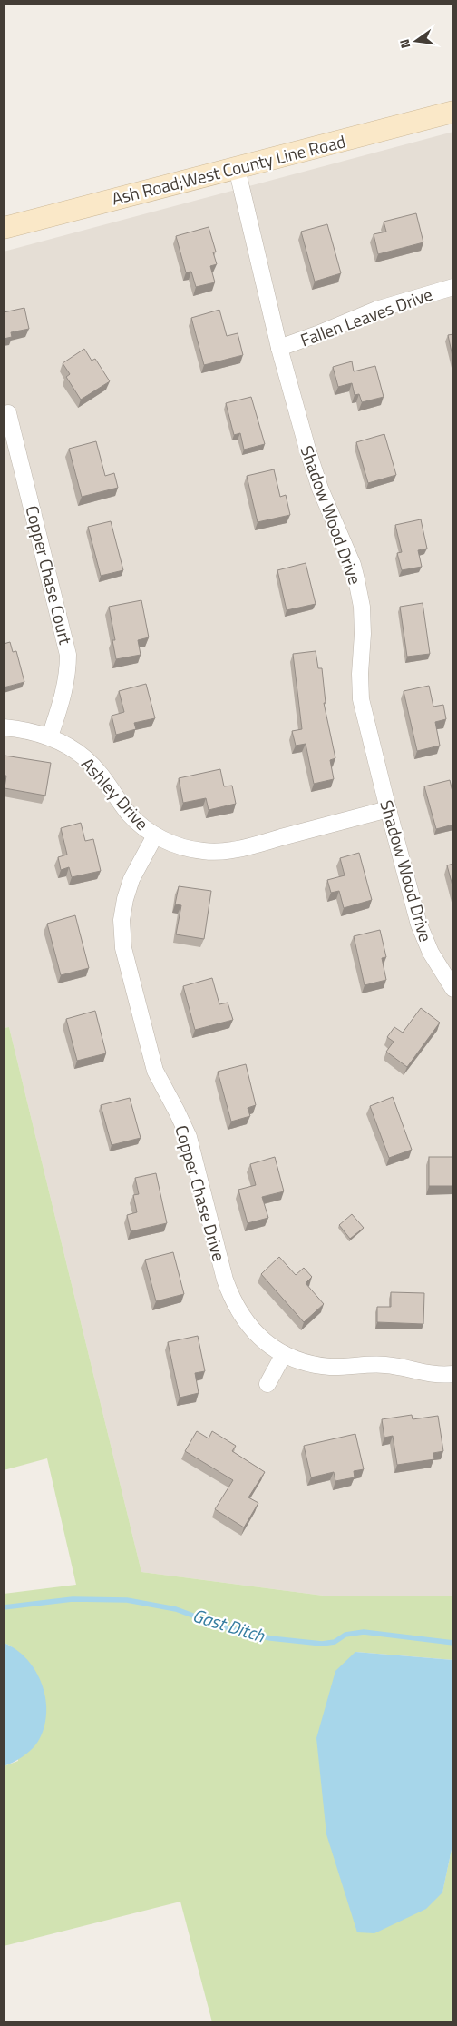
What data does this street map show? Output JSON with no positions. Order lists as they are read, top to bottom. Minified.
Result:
{"streets":{"main road":["Ash Road;West County Line Road"],"street":["Fallen Leaves Drive","Shadow Wood Drive","Copper Chase Court","Ashley Drive","Copper Chase Drive"]},"crossings":[["Ash Road;West County Line Road","Shadow Wood Drive"],["Fallen Leaves Drive","Shadow Wood Drive"],["Shadow Wood Drive","Ashley Drive"],["Copper Chase Court","Ashley Drive"],["Ashley Drive","Copper Chase Drive"]],"water":["Gast Ditch"],"north":"left"}
